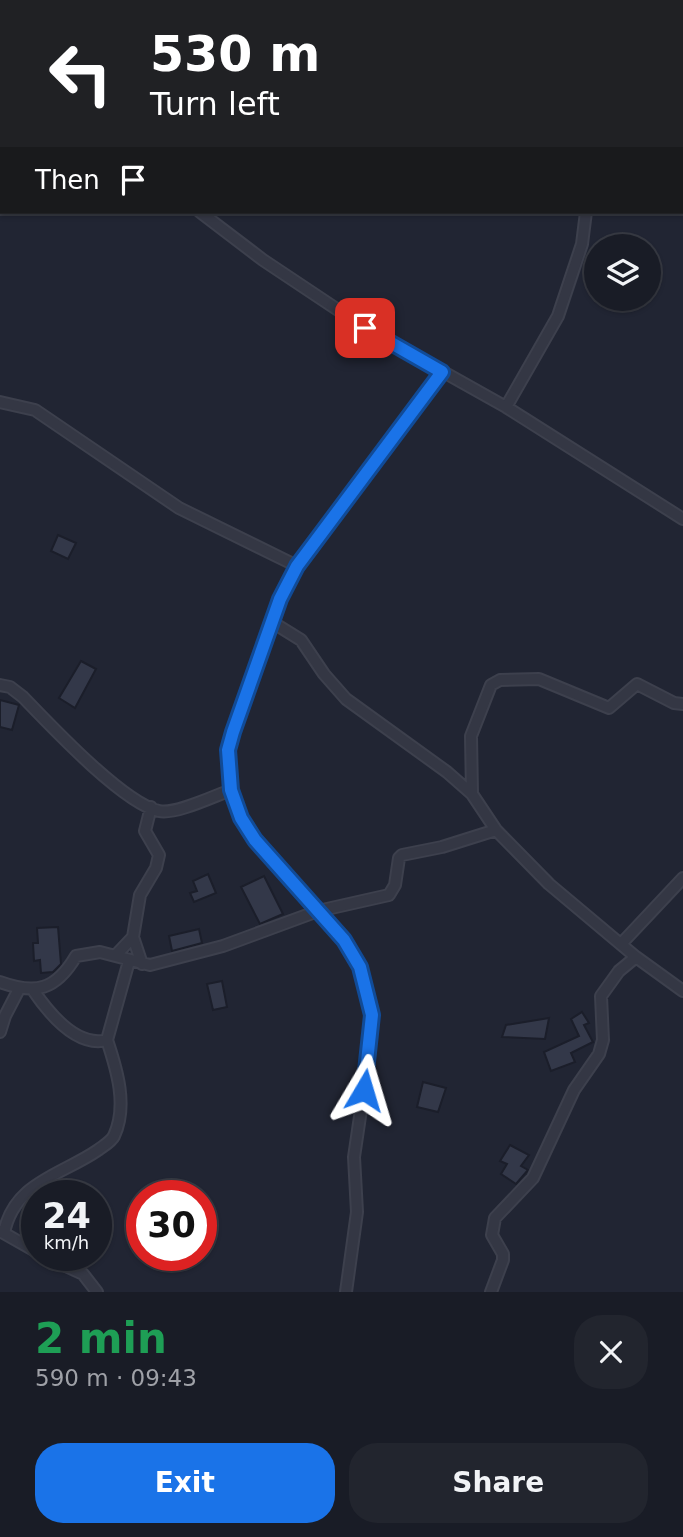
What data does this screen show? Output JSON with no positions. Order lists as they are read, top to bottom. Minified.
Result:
{"page":{"turn":["530 m","Turn left"],"then":"Then","speed":"24 km/h","limit":"30","heading":["2 min","590 m · 09:43"],"buttons":["Exit","Share"]}}
